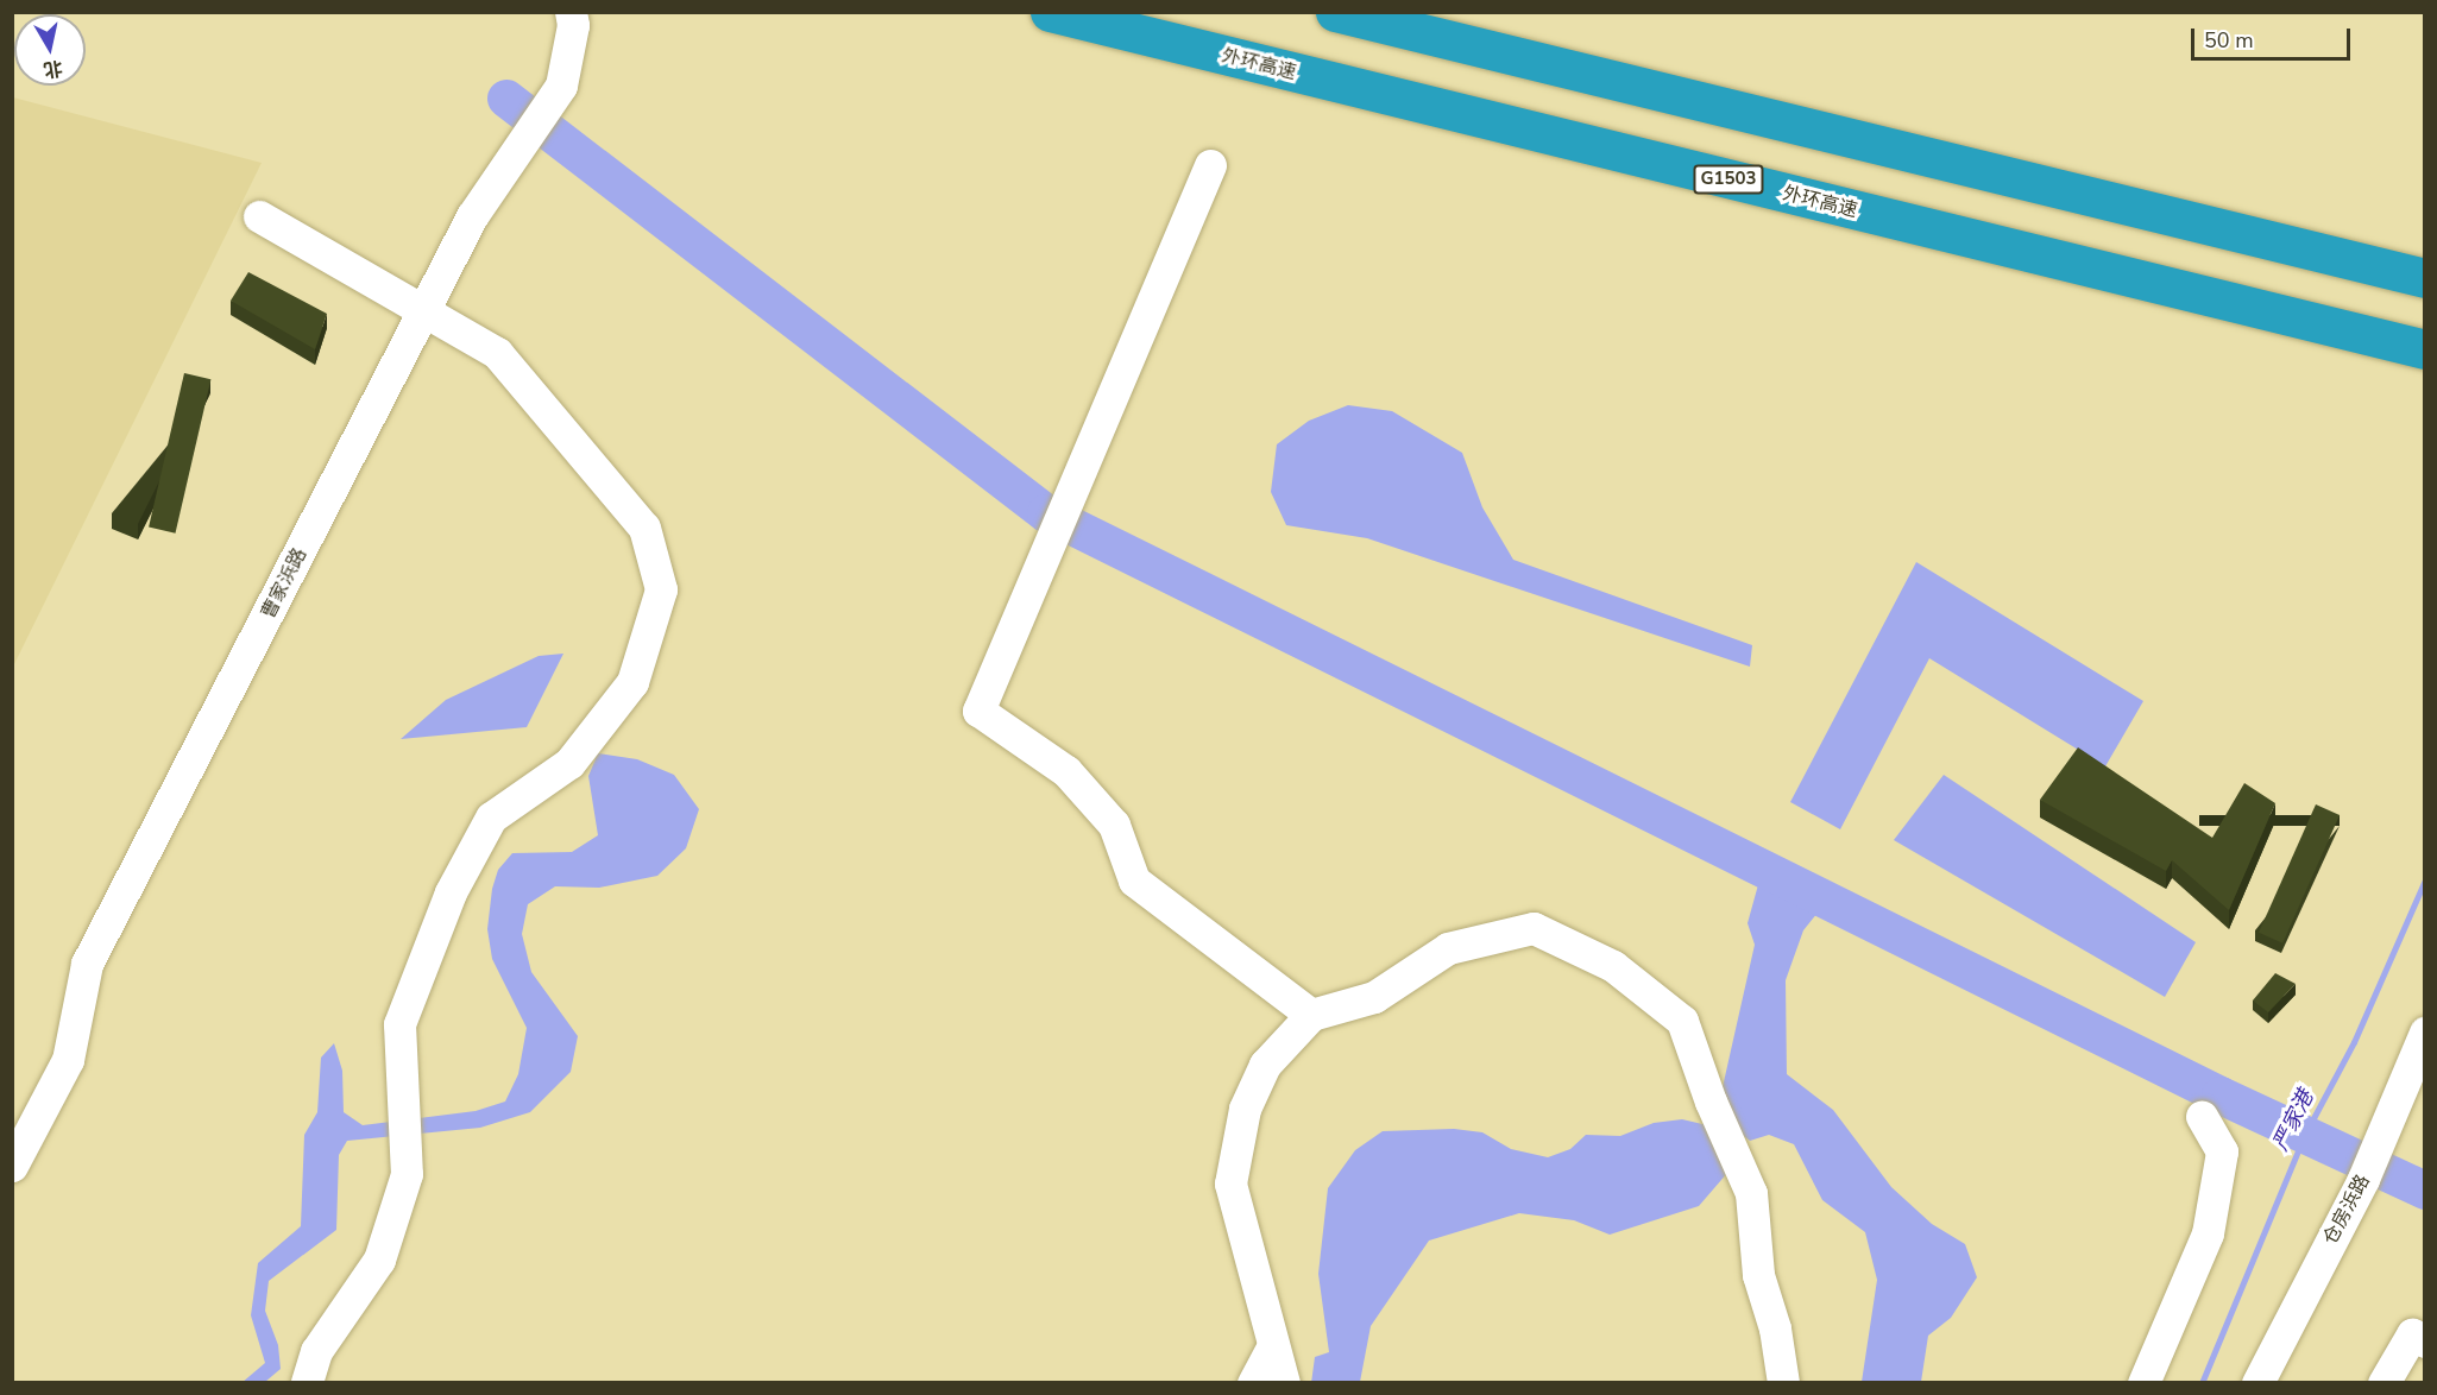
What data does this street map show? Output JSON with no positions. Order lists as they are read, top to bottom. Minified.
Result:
{"streets":{"highway":["外环高速","G1503"],"street":["曹家浜路","仓房浜路"]},"water":["严家港"],"scale_bar":"50 m","north":"bottom"}
